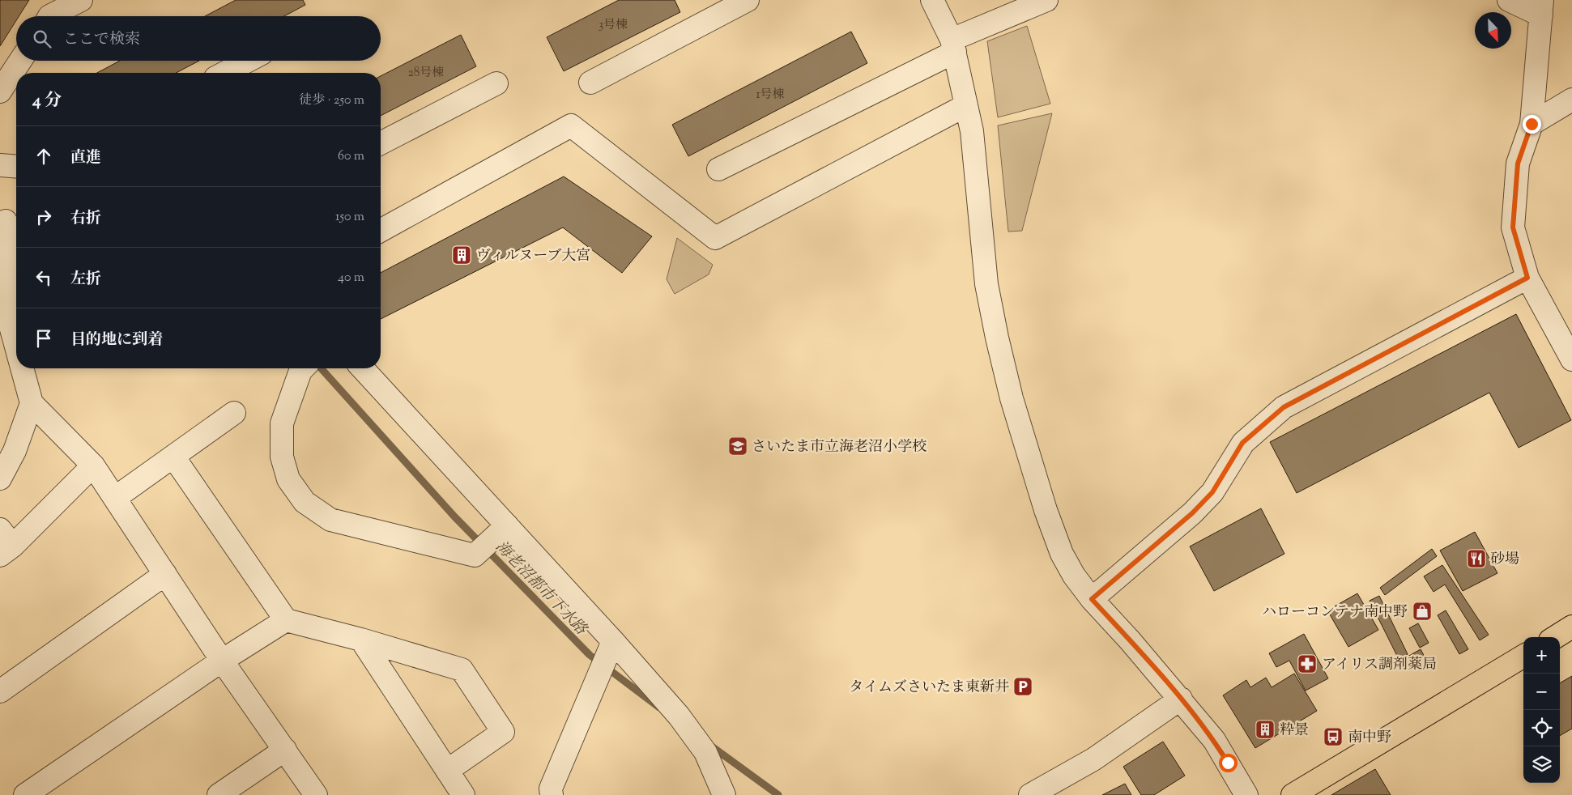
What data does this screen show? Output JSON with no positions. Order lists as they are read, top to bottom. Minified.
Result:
{"water":["海老沼都市下水路"],"places":{"building":["ヴィルヌーブ大宮","粋景"],"school or university":["さいたま市立海老沼小学校"],"restaurant":["砂場"],"shop":["ハローコンテナ南中野"],"pharmacy":["アイリス調剤薬局"],"parking":["タイムズさいたま東新井"],"bus stop":["南中野"]},"house_numbers":["3号棟","28号棟","1号棟"],"north":"bottom right","page":{"search":"ここで検索","heading":["4 分","徒歩 · 250 m"],"list":[["直進","60 m"],["右折","150 m"],["左折","40 m"],"目的地に到着"],"map_buttons":["+","−"]}}
